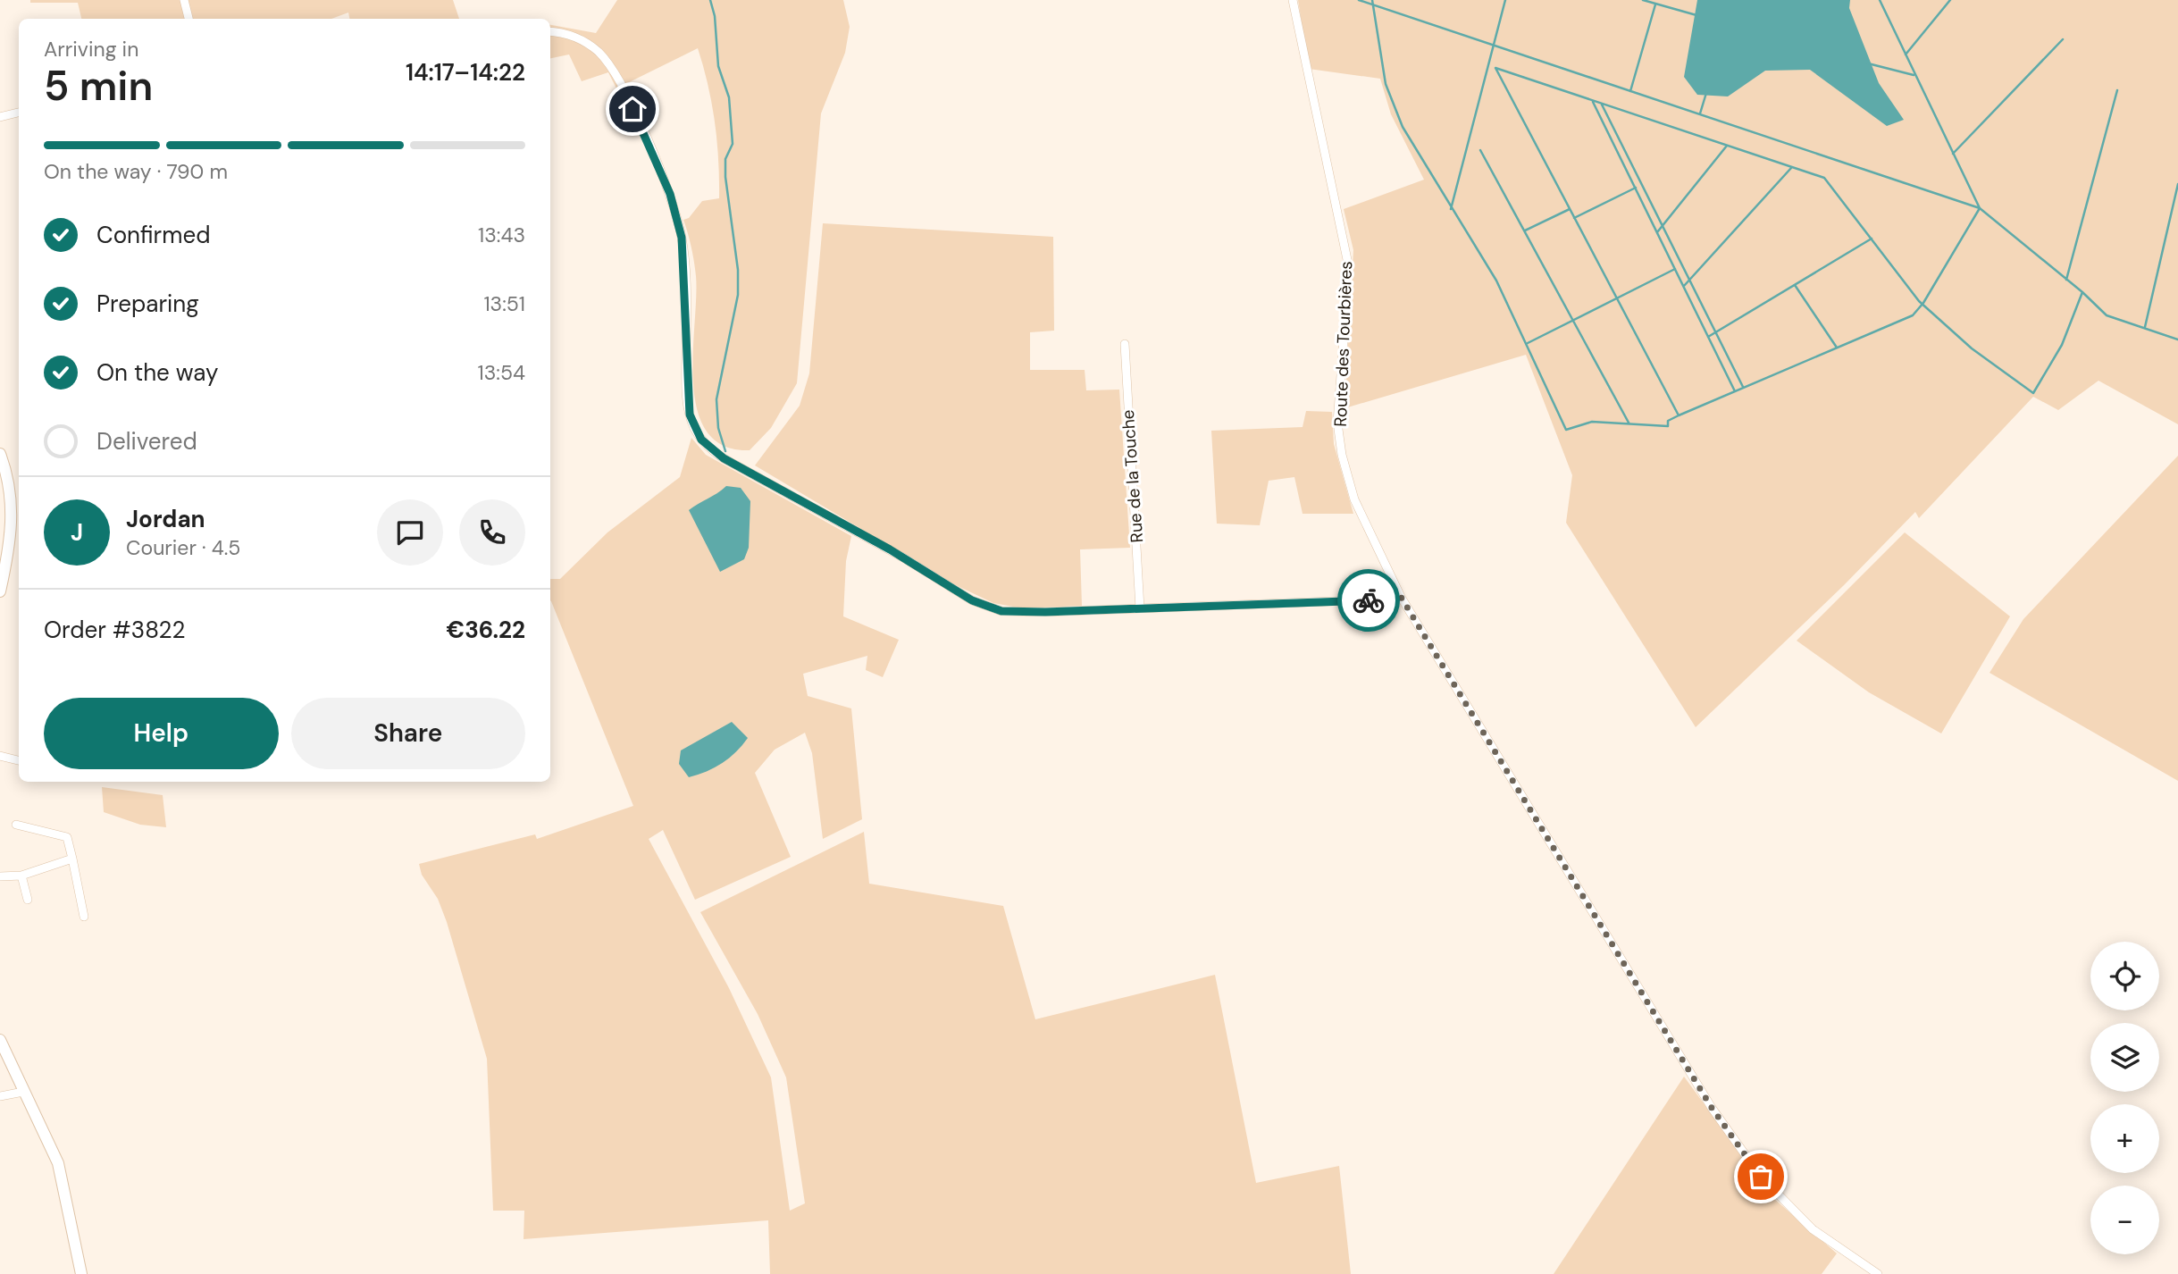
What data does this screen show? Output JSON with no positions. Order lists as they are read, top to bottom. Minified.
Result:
{"streets":{"street":["Route des Tourbières","Rue de la Touche"]},"page":{"heading":["5 min","Arriving in","14:17–14:22"],"panel":["Jordan","Courier · 4.5","Order #3822","€36.22"],"bar":"On the way · 790 m","list":[["Confirmed","13:43"],["Preparing","13:51"],["On the way","13:54"],"Delivered"],"round":"J","buttons":["Help","Share"],"map_buttons":["+","−"]}}
